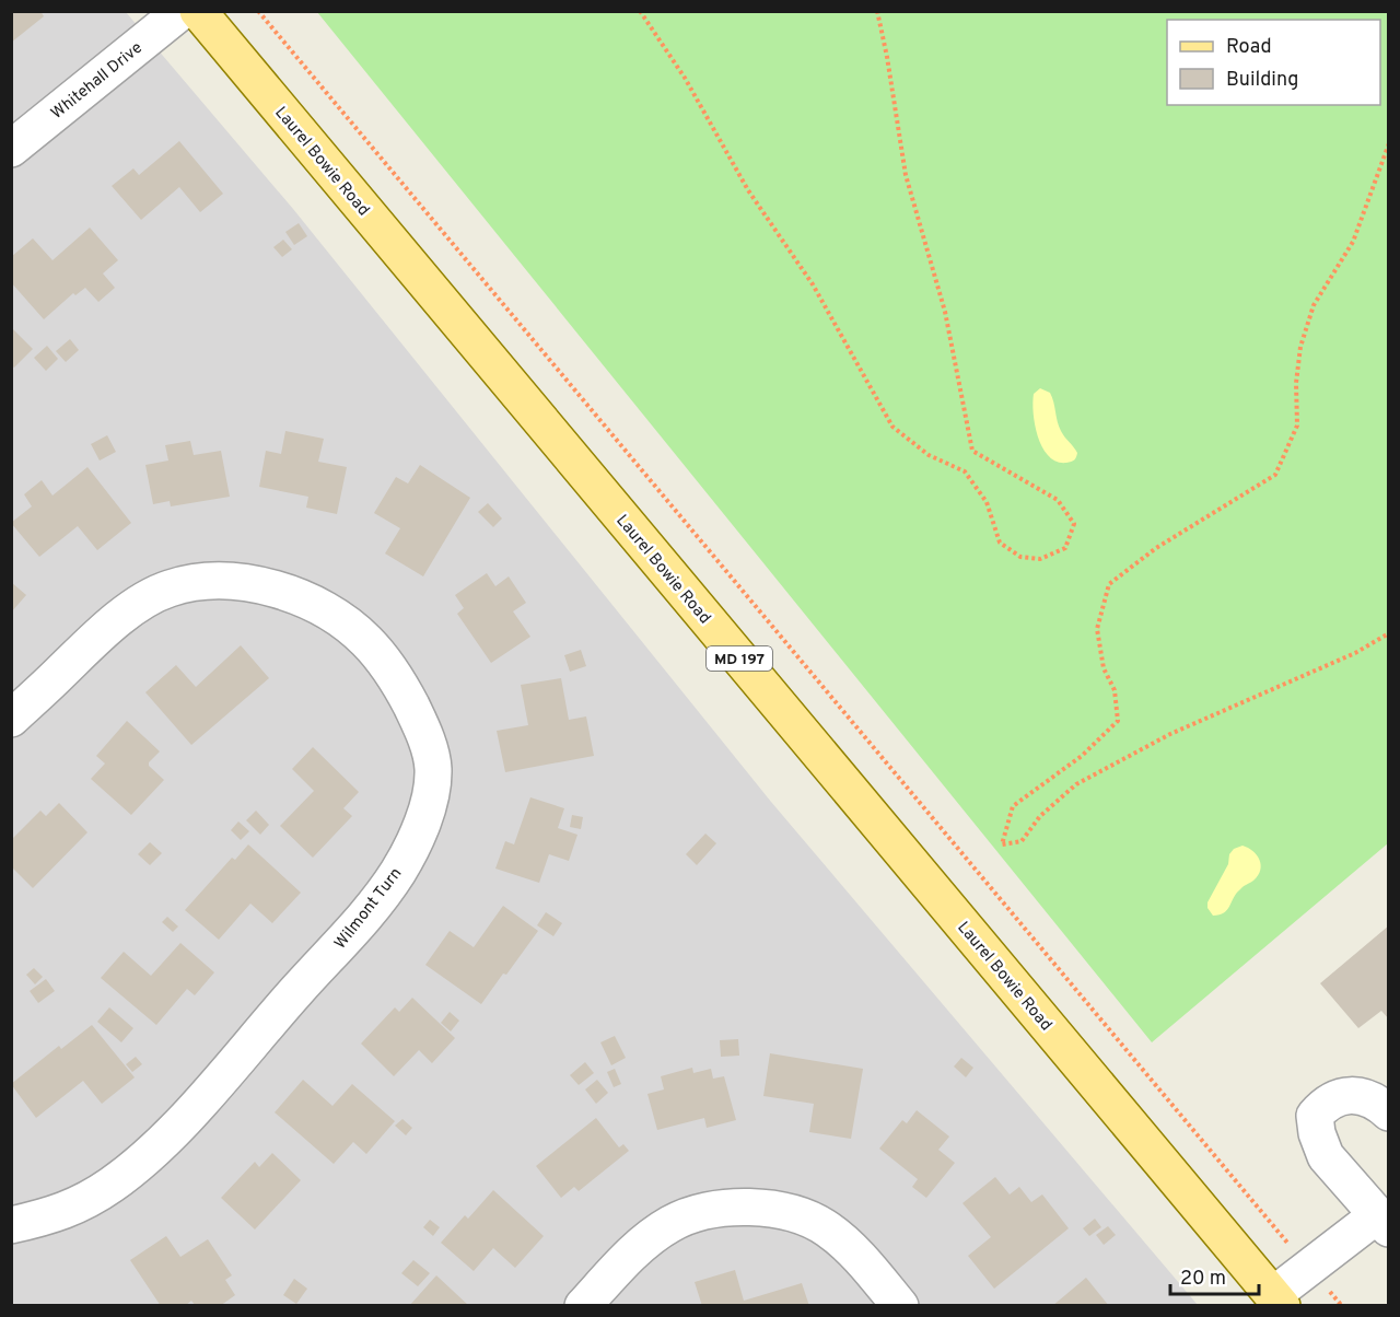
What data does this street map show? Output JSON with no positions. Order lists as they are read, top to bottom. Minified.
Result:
{"streets":{"main road":["Laurel Bowie Road","MD 197"],"street":["Whitehall Drive","Wilmont Turn"]},"legend":["Road","Building"],"scale_bar":"20 m"}
